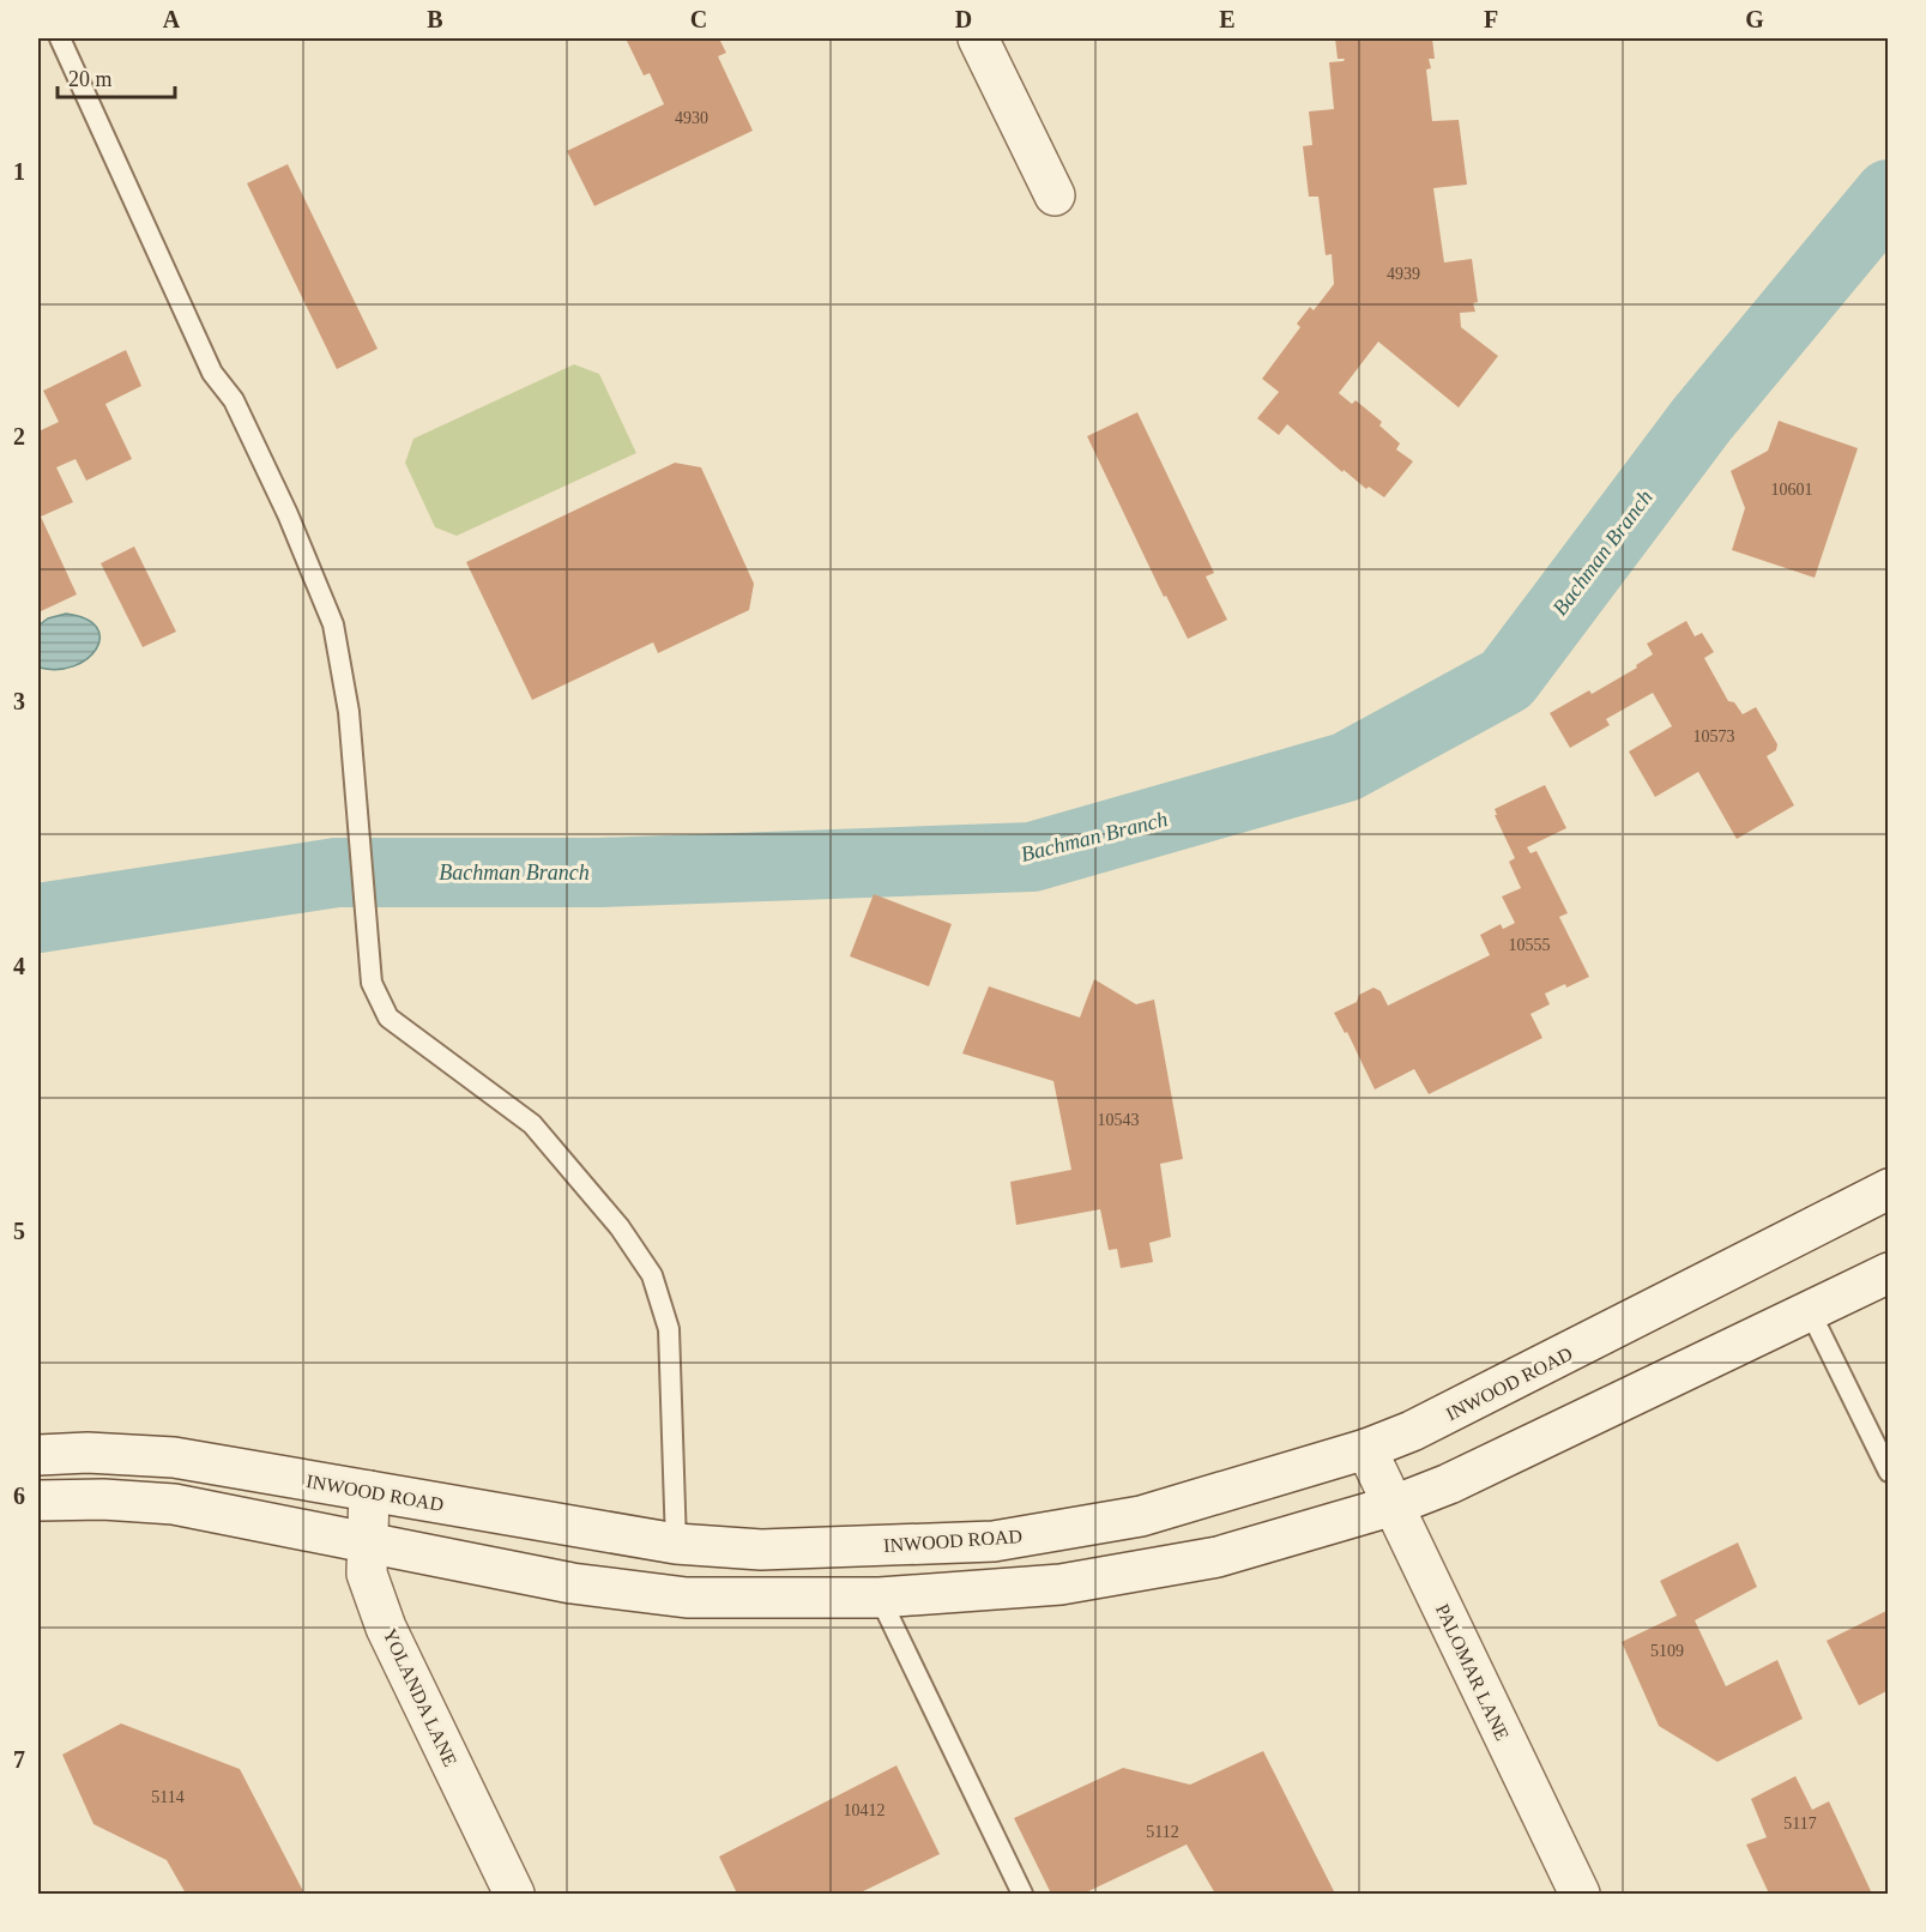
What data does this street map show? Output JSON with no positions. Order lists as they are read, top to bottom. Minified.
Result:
{"streets":{"main road":["INWOOD ROAD","PALOMAR LANE","YOLANDA LANE"]},"crossings":[["INWOOD ROAD","PALOMAR LANE"],["INWOOD ROAD","YOLANDA LANE"]],"water":["Bachman Branch"],"house_numbers":["4930","4939","10601","10573","10555","10543","5109","5114","10412","5117","5112"],"scale_bar":"20 m","grid":{"columns":["A","B","C","D","E","F","G"],"rows":["1","2","3","4","5","6","7"]}}
